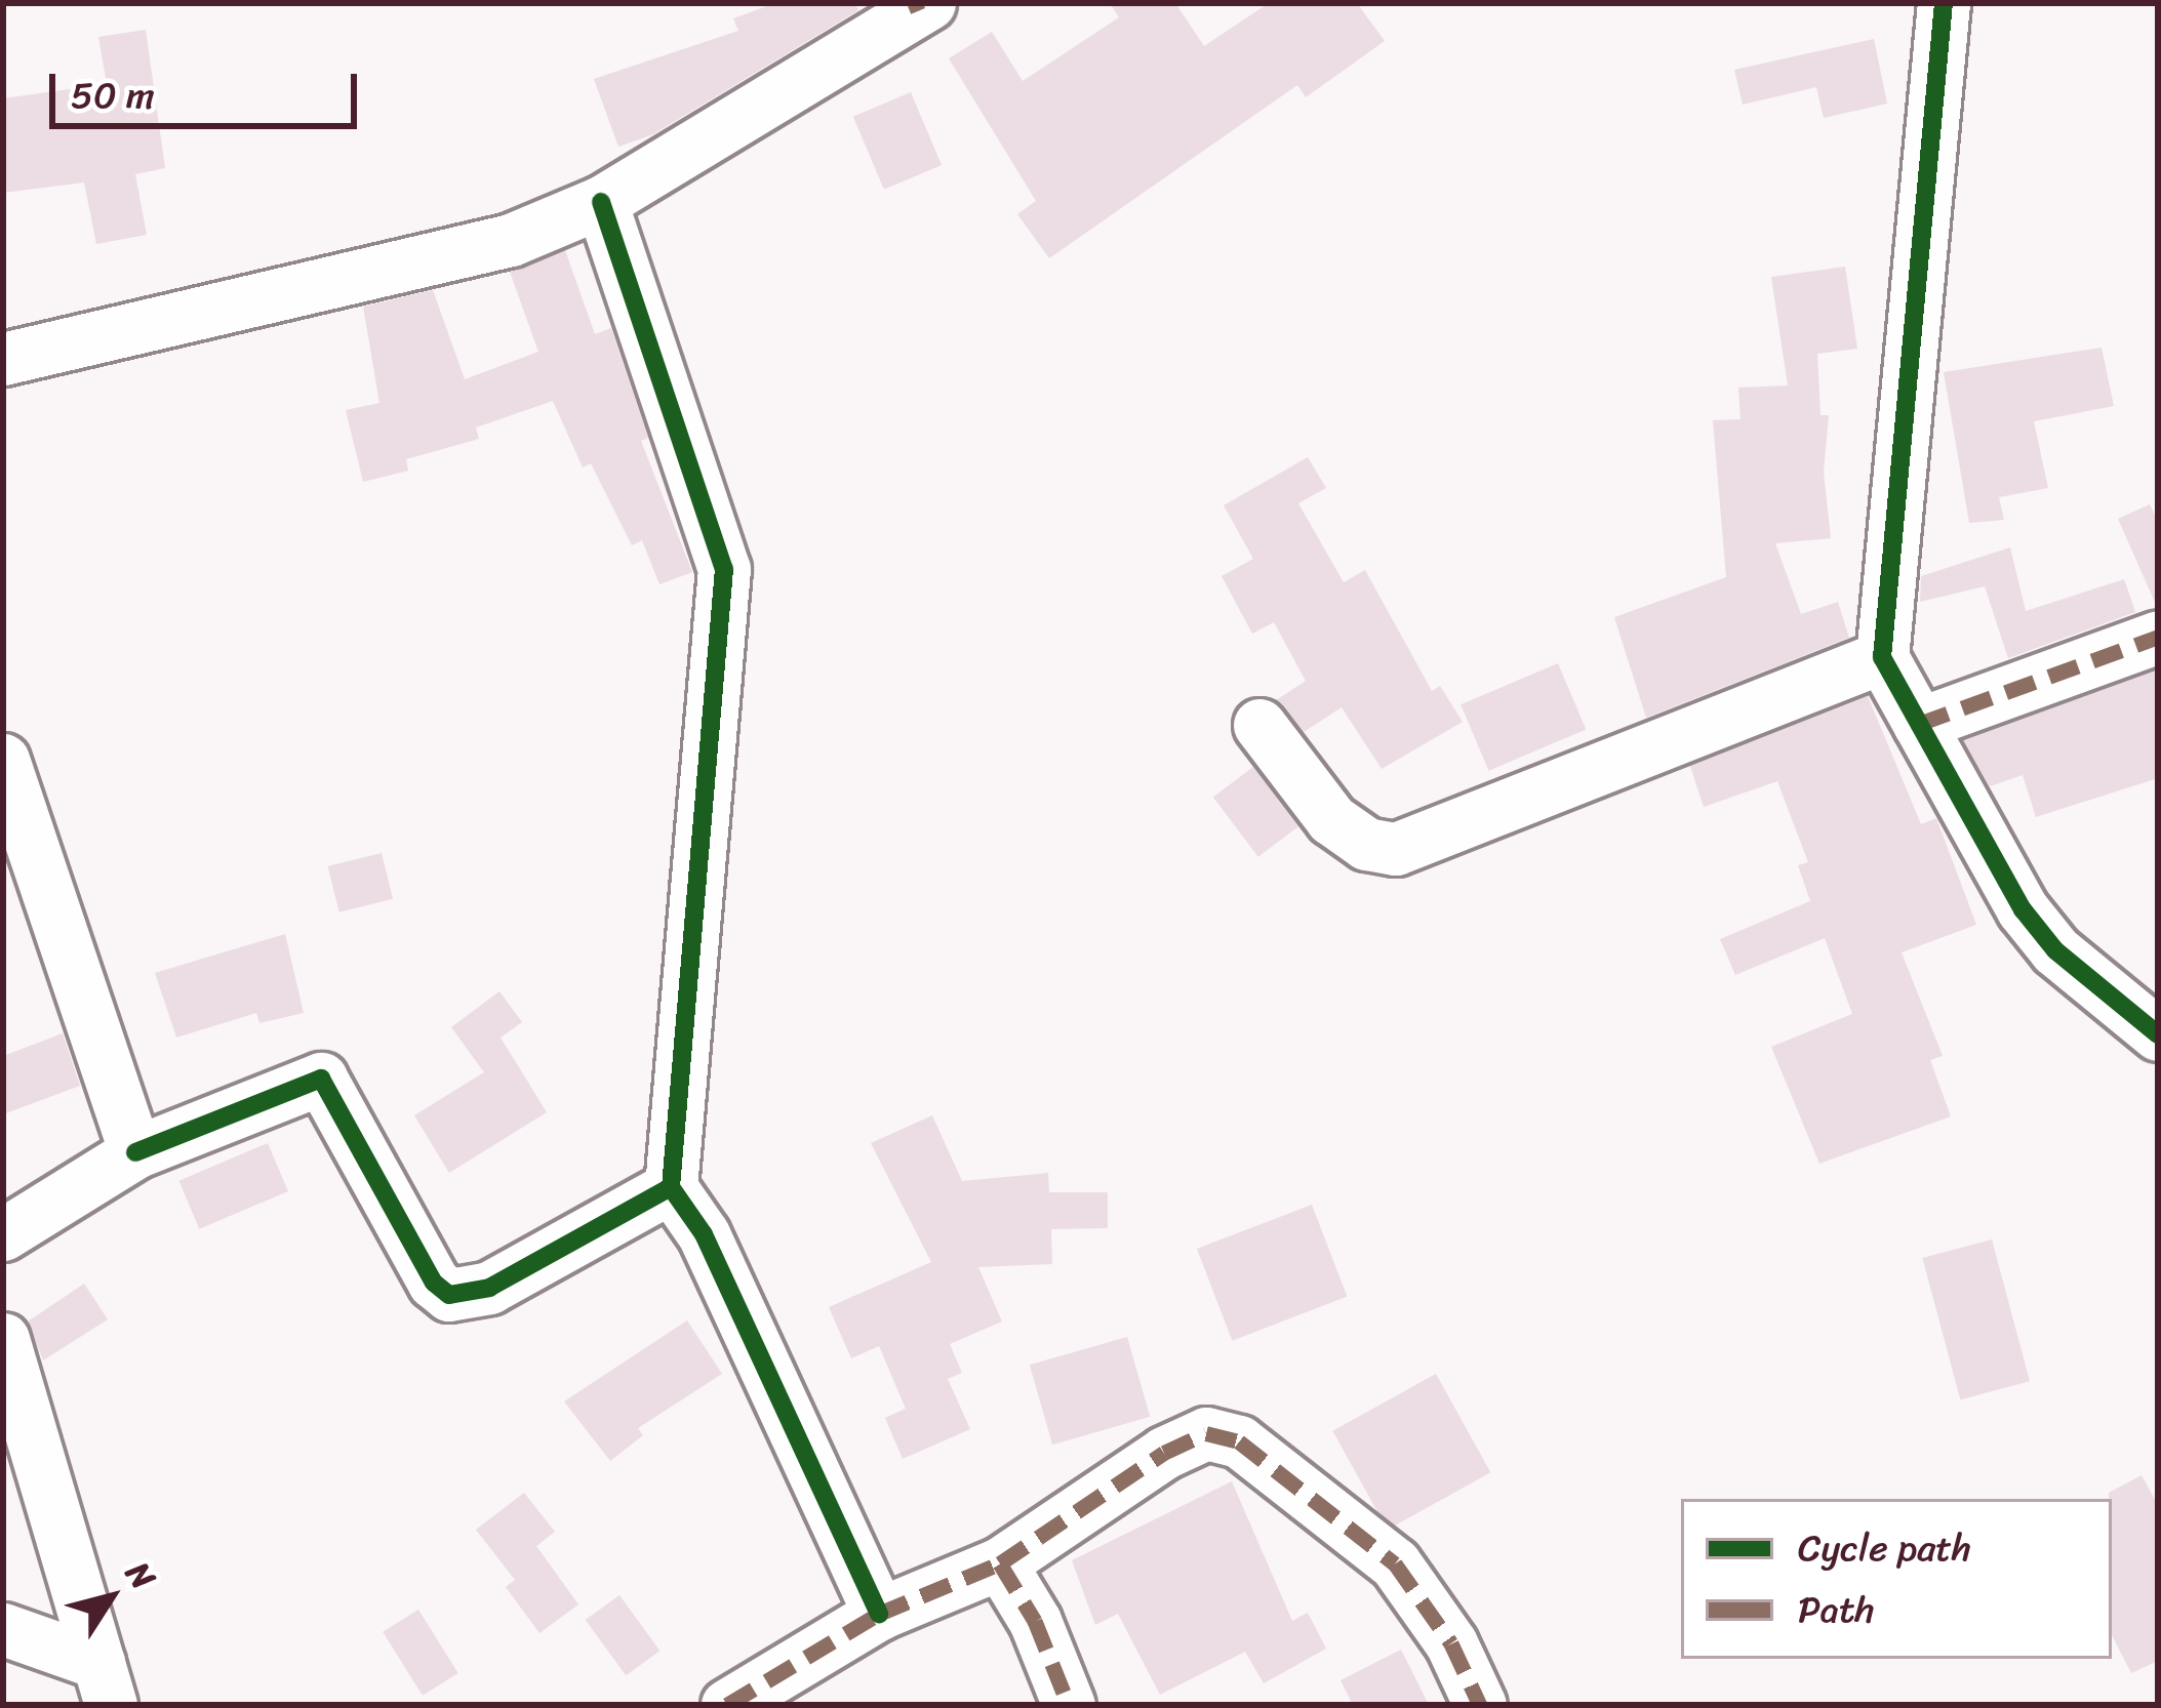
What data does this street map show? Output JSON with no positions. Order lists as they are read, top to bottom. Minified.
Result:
{"legend":["Cycle path","Path"],"scale_bar":"50 m","north":"top right"}
